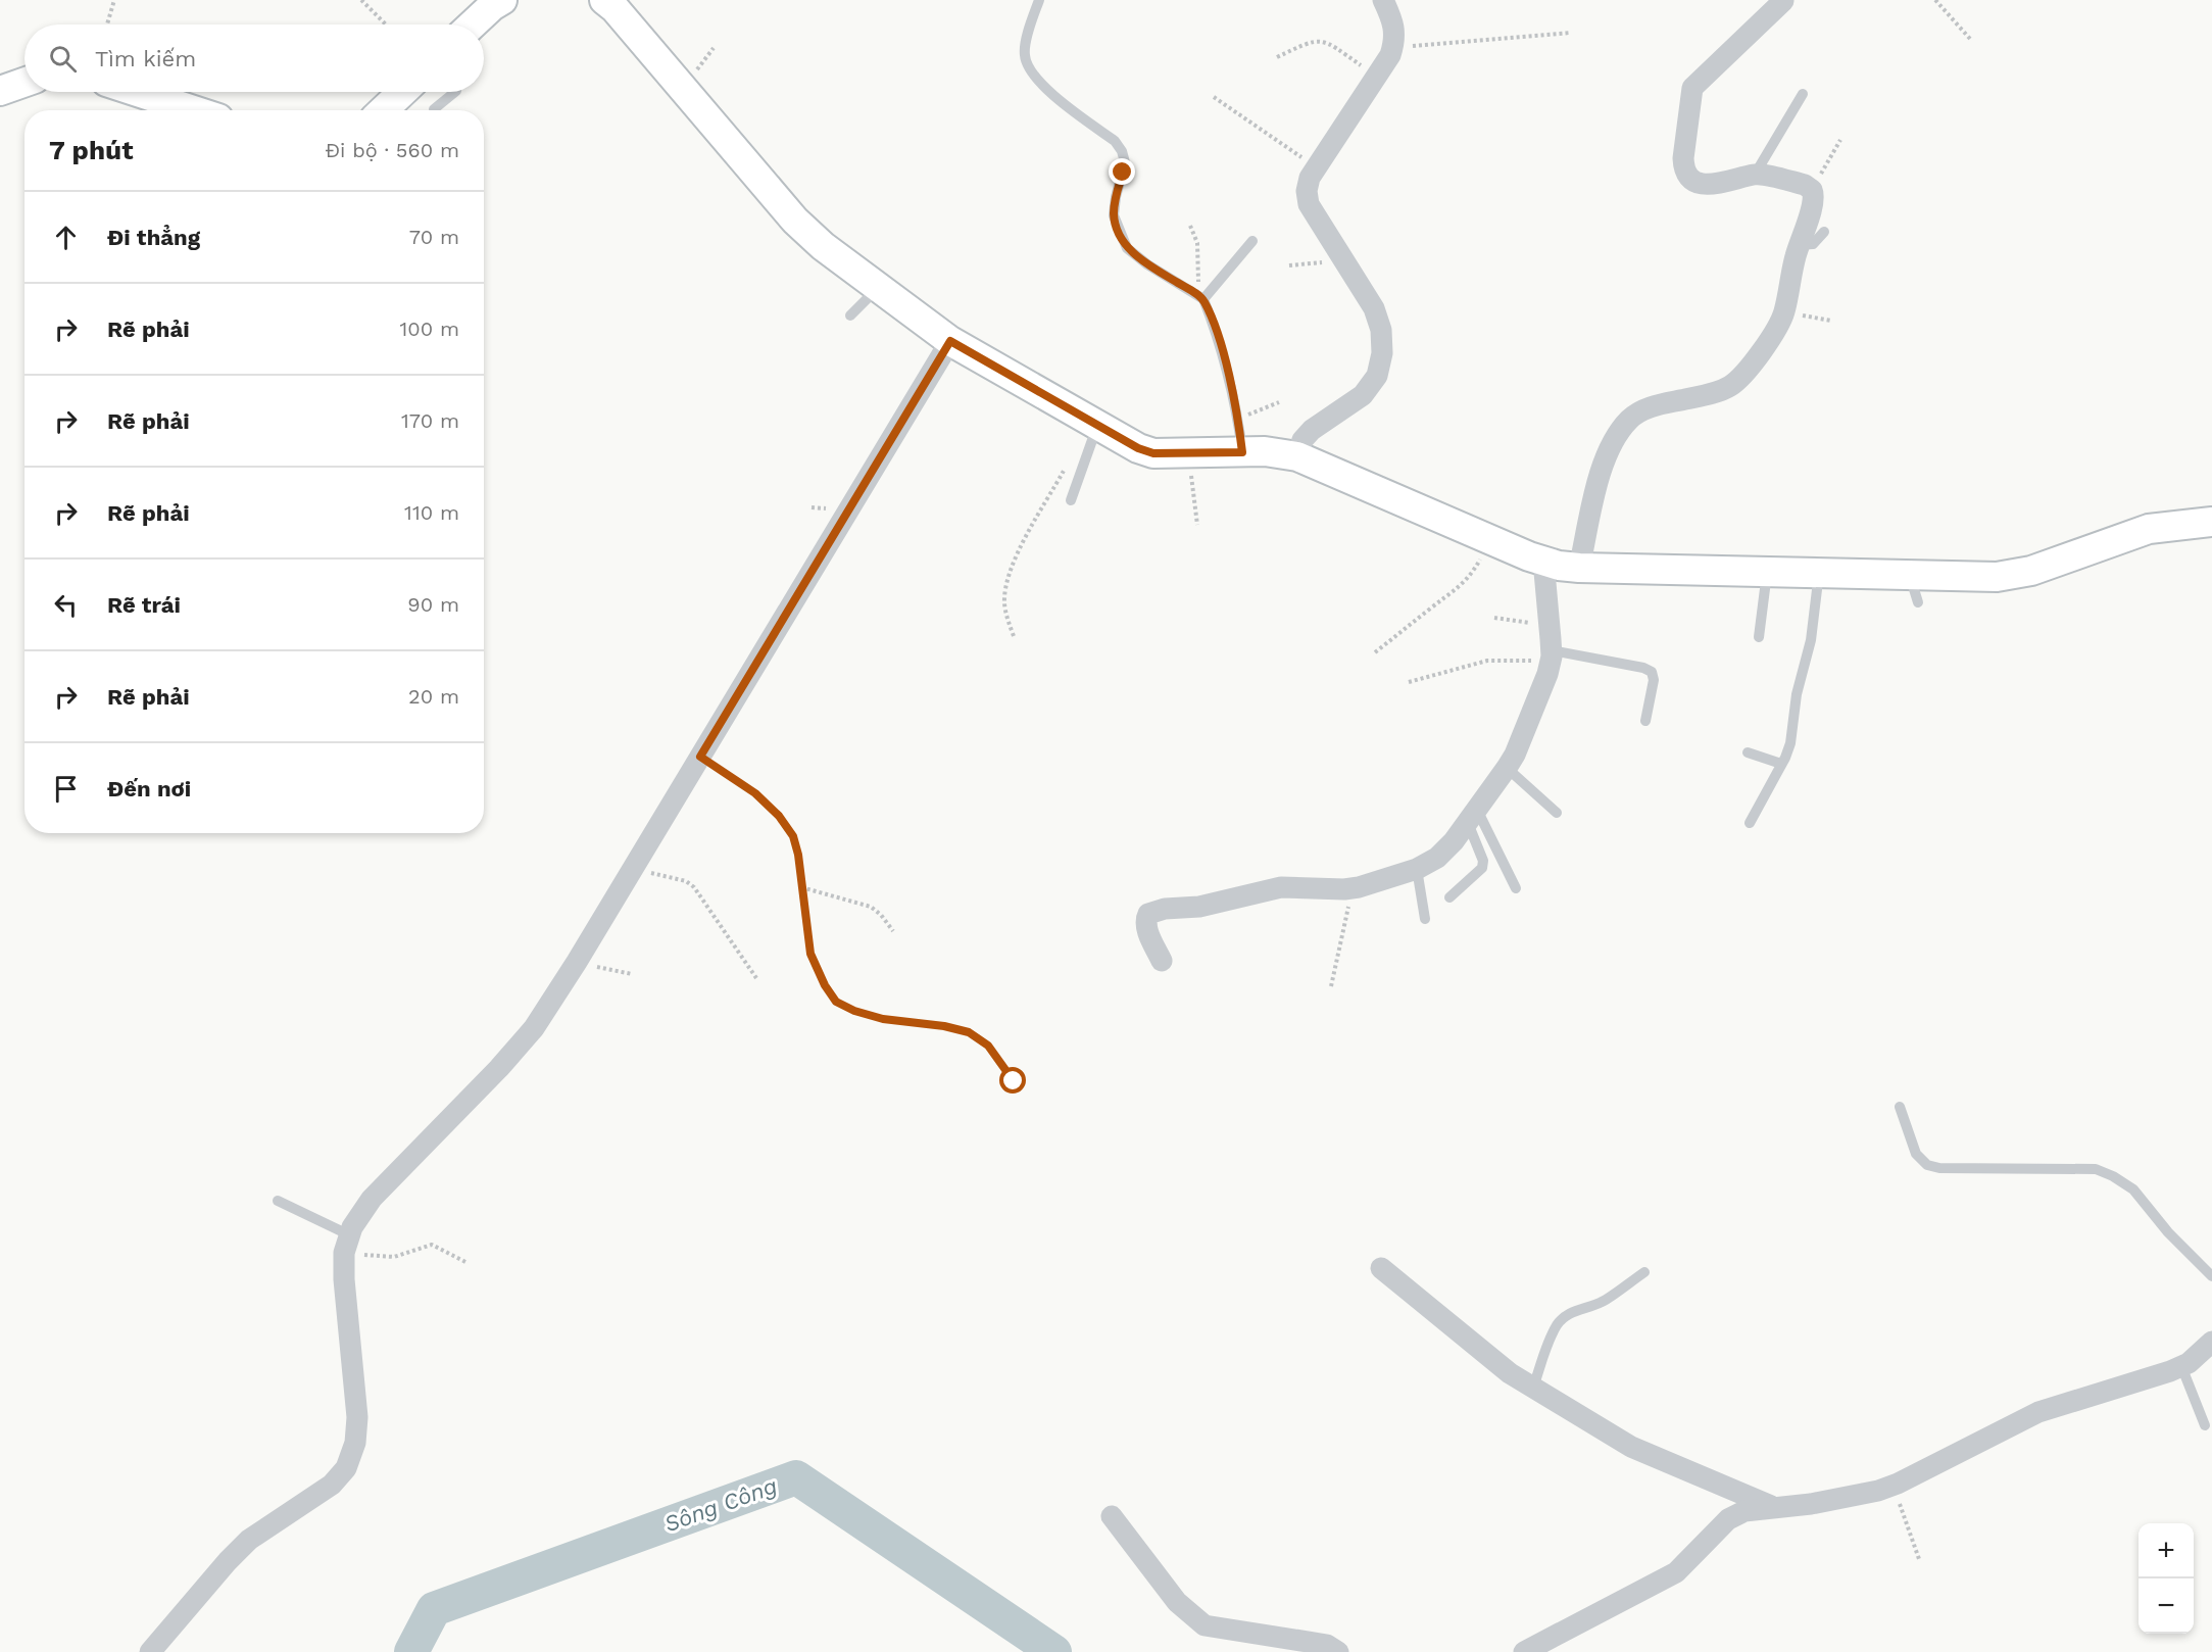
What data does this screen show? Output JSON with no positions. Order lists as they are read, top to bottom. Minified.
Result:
{"water":["Sông Công"],"page":{"search":"Tìm kiếm","heading":["7 phút","Đi bộ · 560 m"],"list":[["Đi thẳng","70 m"],["Rẽ phải","100 m"],["Rẽ phải","170 m"],["Rẽ phải","110 m"],["Rẽ trái","90 m"],["Rẽ phải","20 m"],"Đến nơi"],"map_buttons":["+","−"]}}
